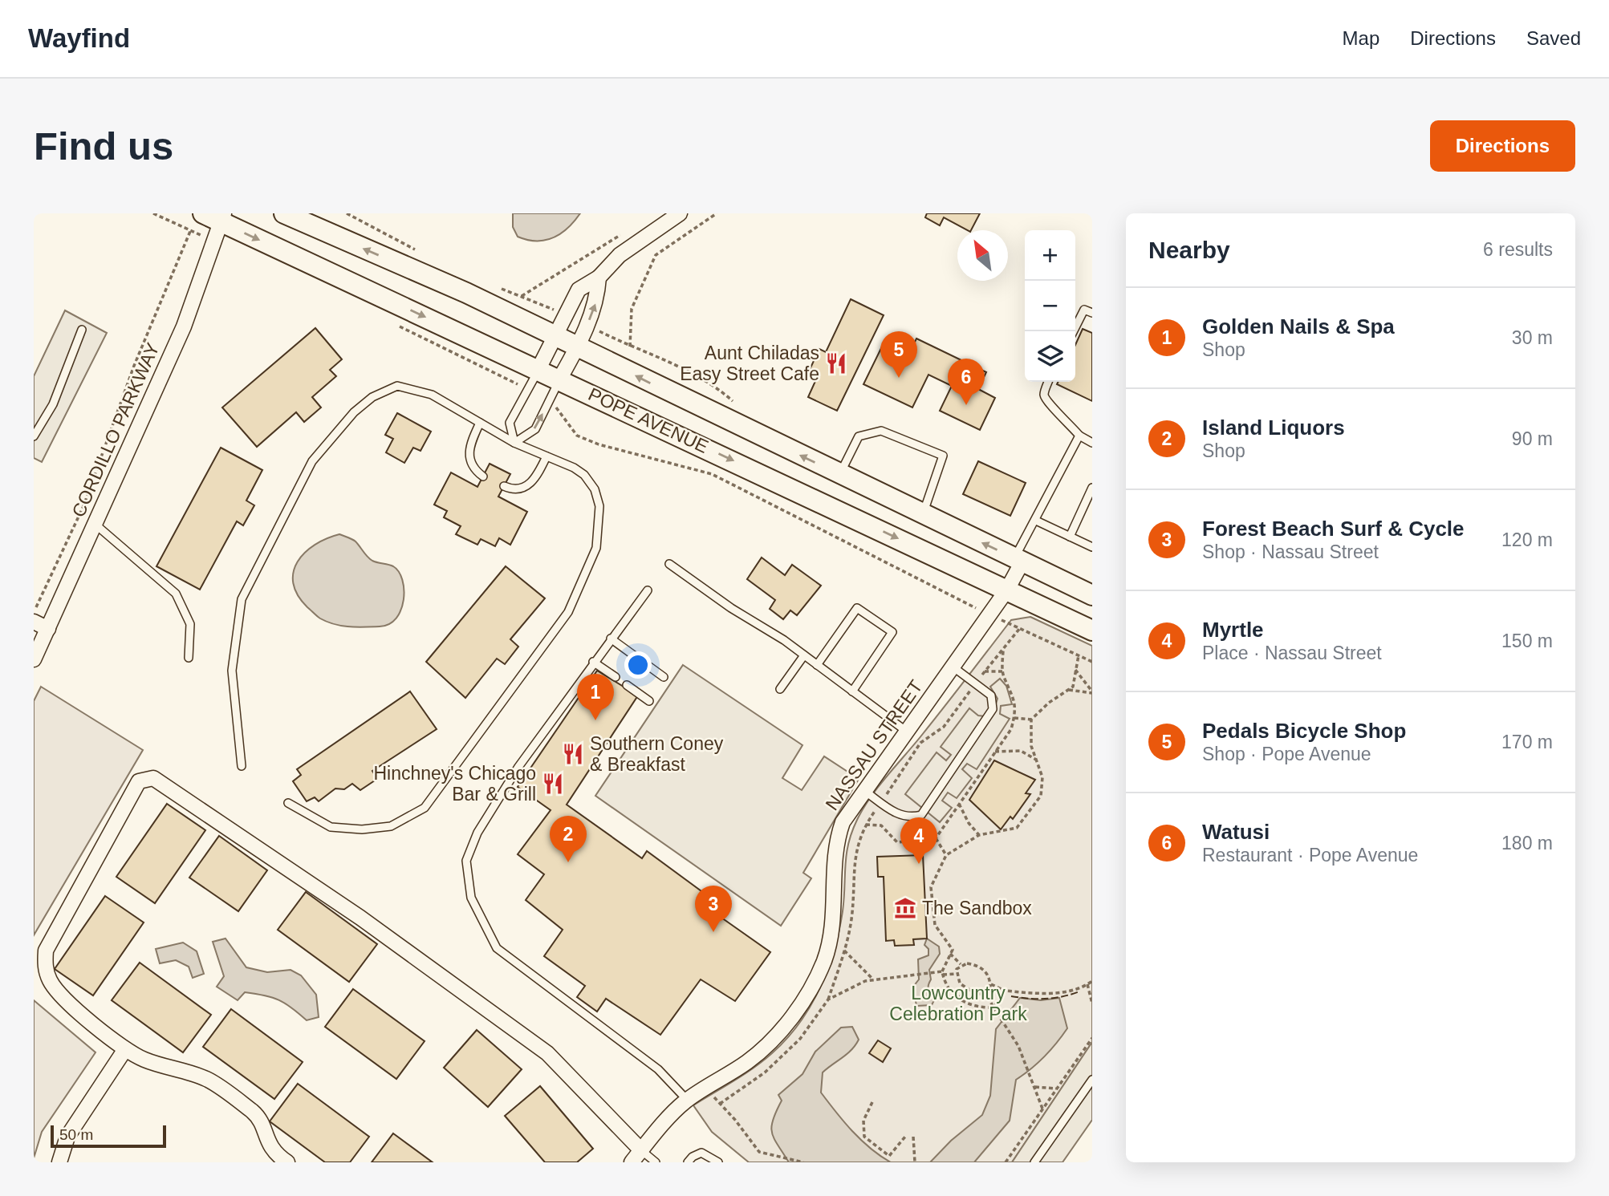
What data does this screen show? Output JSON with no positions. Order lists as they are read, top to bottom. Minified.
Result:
{"streets":{"main road":["POPE AVENUE"],"street":["CORDILLO PARKWAY","NASSAU STREET"]},"crossings":[["POPE AVENUE","CORDILLO PARKWAY"],["POPE AVENUE","NASSAU STREET"]],"parks":["Lowcountry Celebration Park"],"places":{"restaurant":["Aunt Chiladas Easy Street Cafe","Southern Coney & Breakfast","Hinchney's Chicago Bar & Grill"],"museum":["The Sandbox"]},"scale_bar":"50 m","north":"top left","page":{"header":"Wayfind","nav":["Map","Directions","Saved"],"buttons":"Directions","title":"Find us","heading":["Nearby","6 results"],"map_buttons":["+","−"],"list":[{"mark":"1","name":"Golden Nails & Spa","note":"Shop","value":"30 m"},{"mark":"2","name":"Island Liquors","note":"Shop","value":"90 m"},{"mark":"3","name":"Forest Beach Surf & Cycle","note":"Shop · Nassau Street","value":"120 m"},{"mark":"4","name":"Myrtle","note":"Place · Nassau Street","value":"150 m"},{"mark":"5","name":"Pedals Bicycle Shop","note":"Shop · Pope Avenue","value":"170 m"},{"mark":"6","name":"Watusi","note":"Restaurant · Pope Avenue","value":"180 m"}],"pins":["5","6","1","2","4","3"],"scale":"50 m"}}
